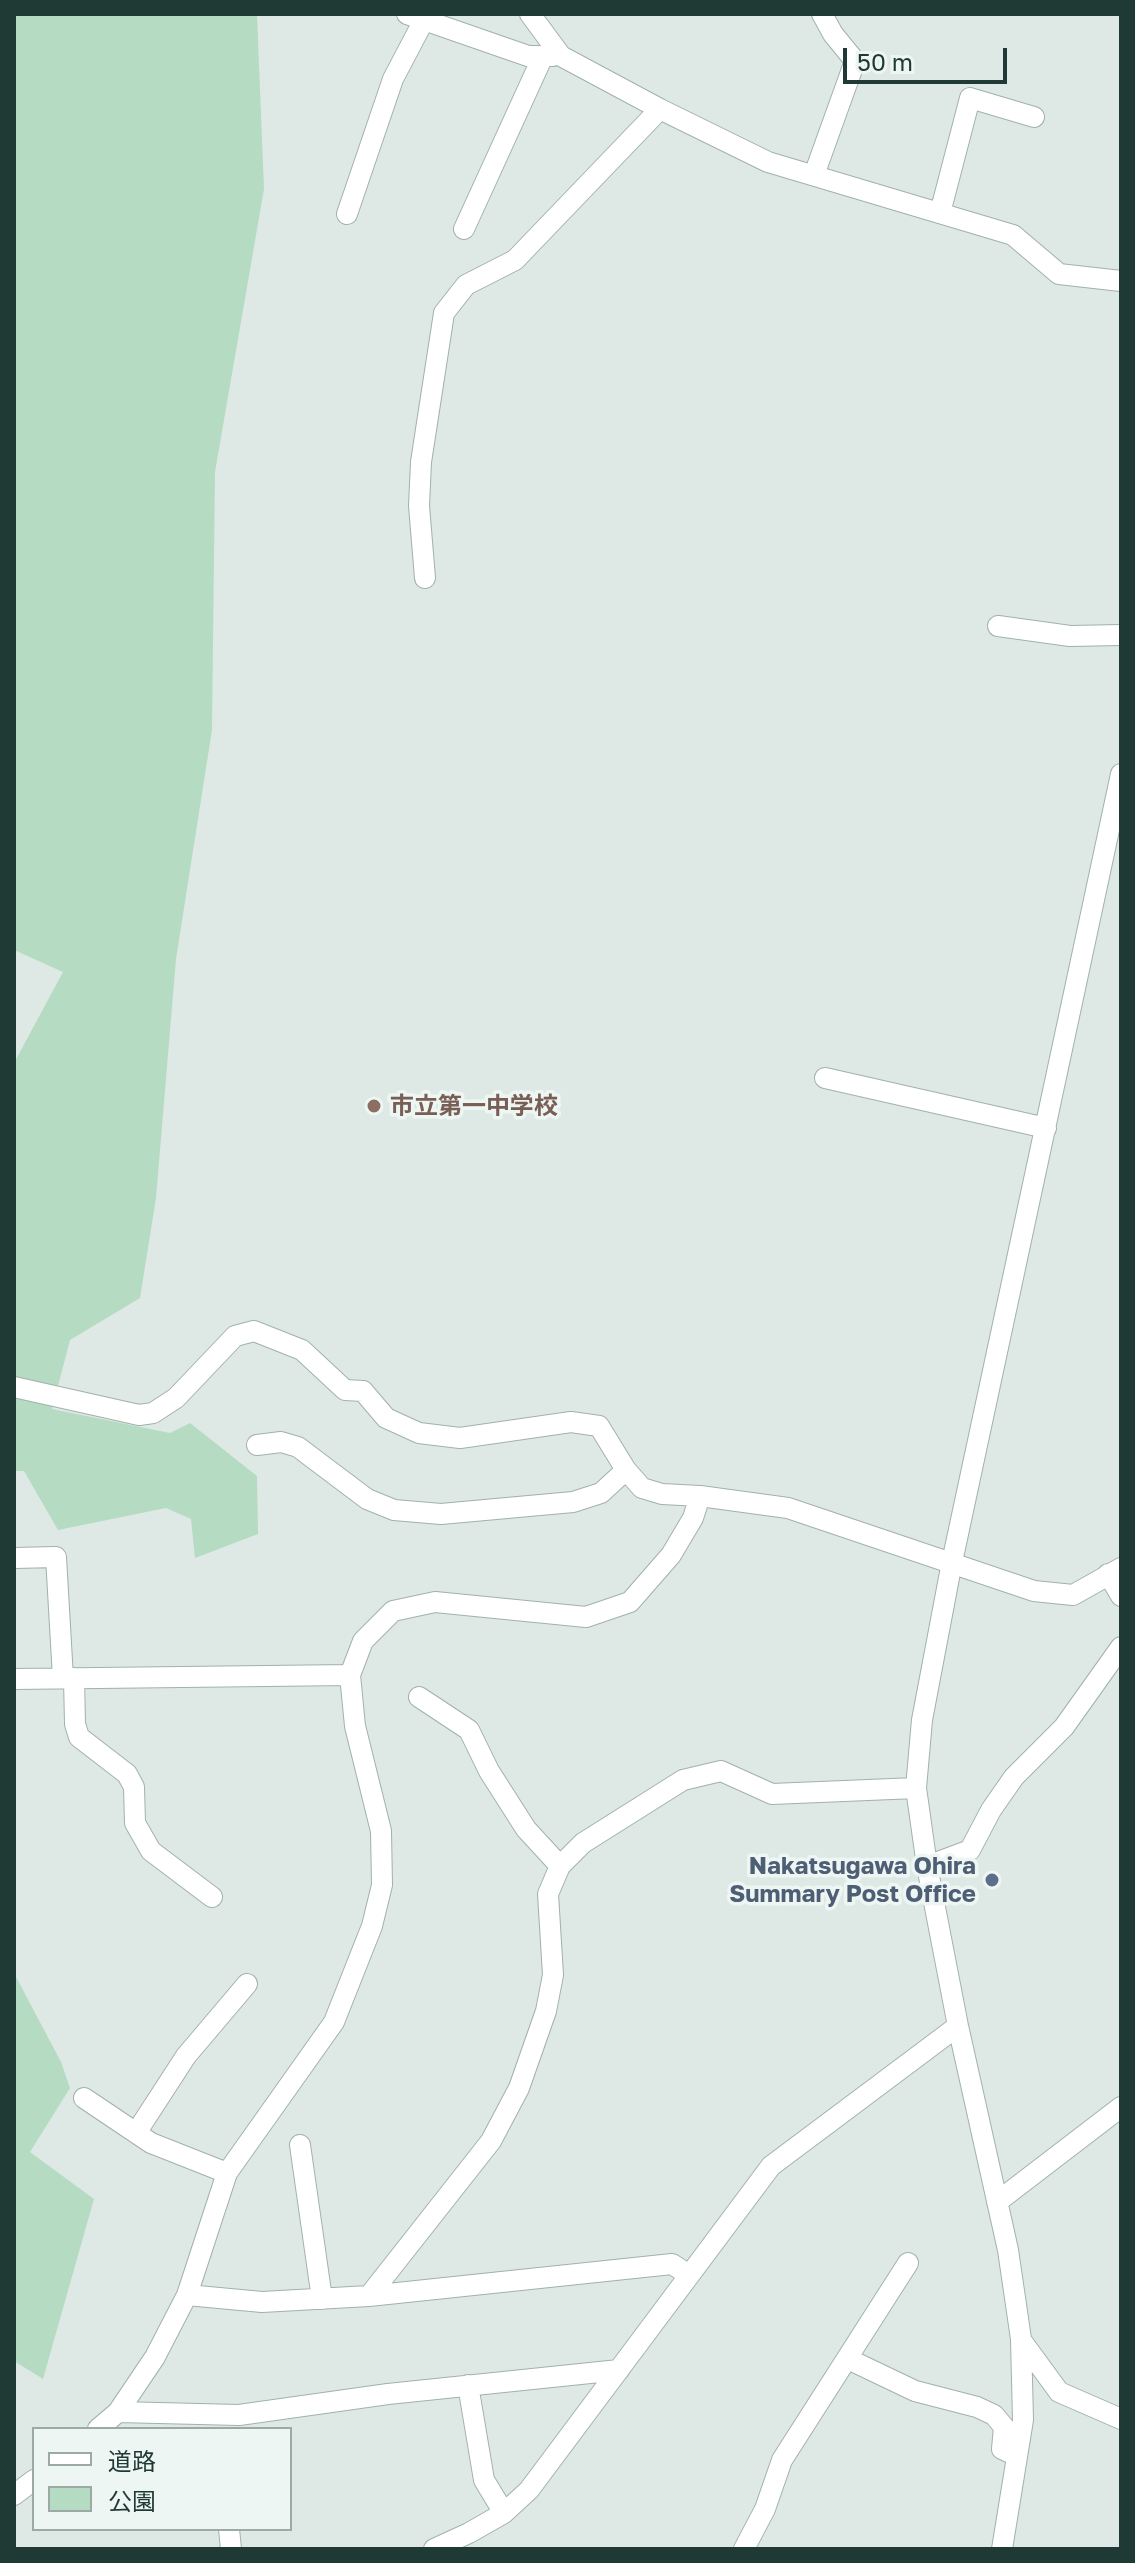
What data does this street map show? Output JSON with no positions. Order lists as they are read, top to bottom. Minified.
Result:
{"places":["市立第一中学校","Nakatsugawa Ohira Summary Post Office"],"legend":["道路","公園"],"scale_bar":"50 m"}
